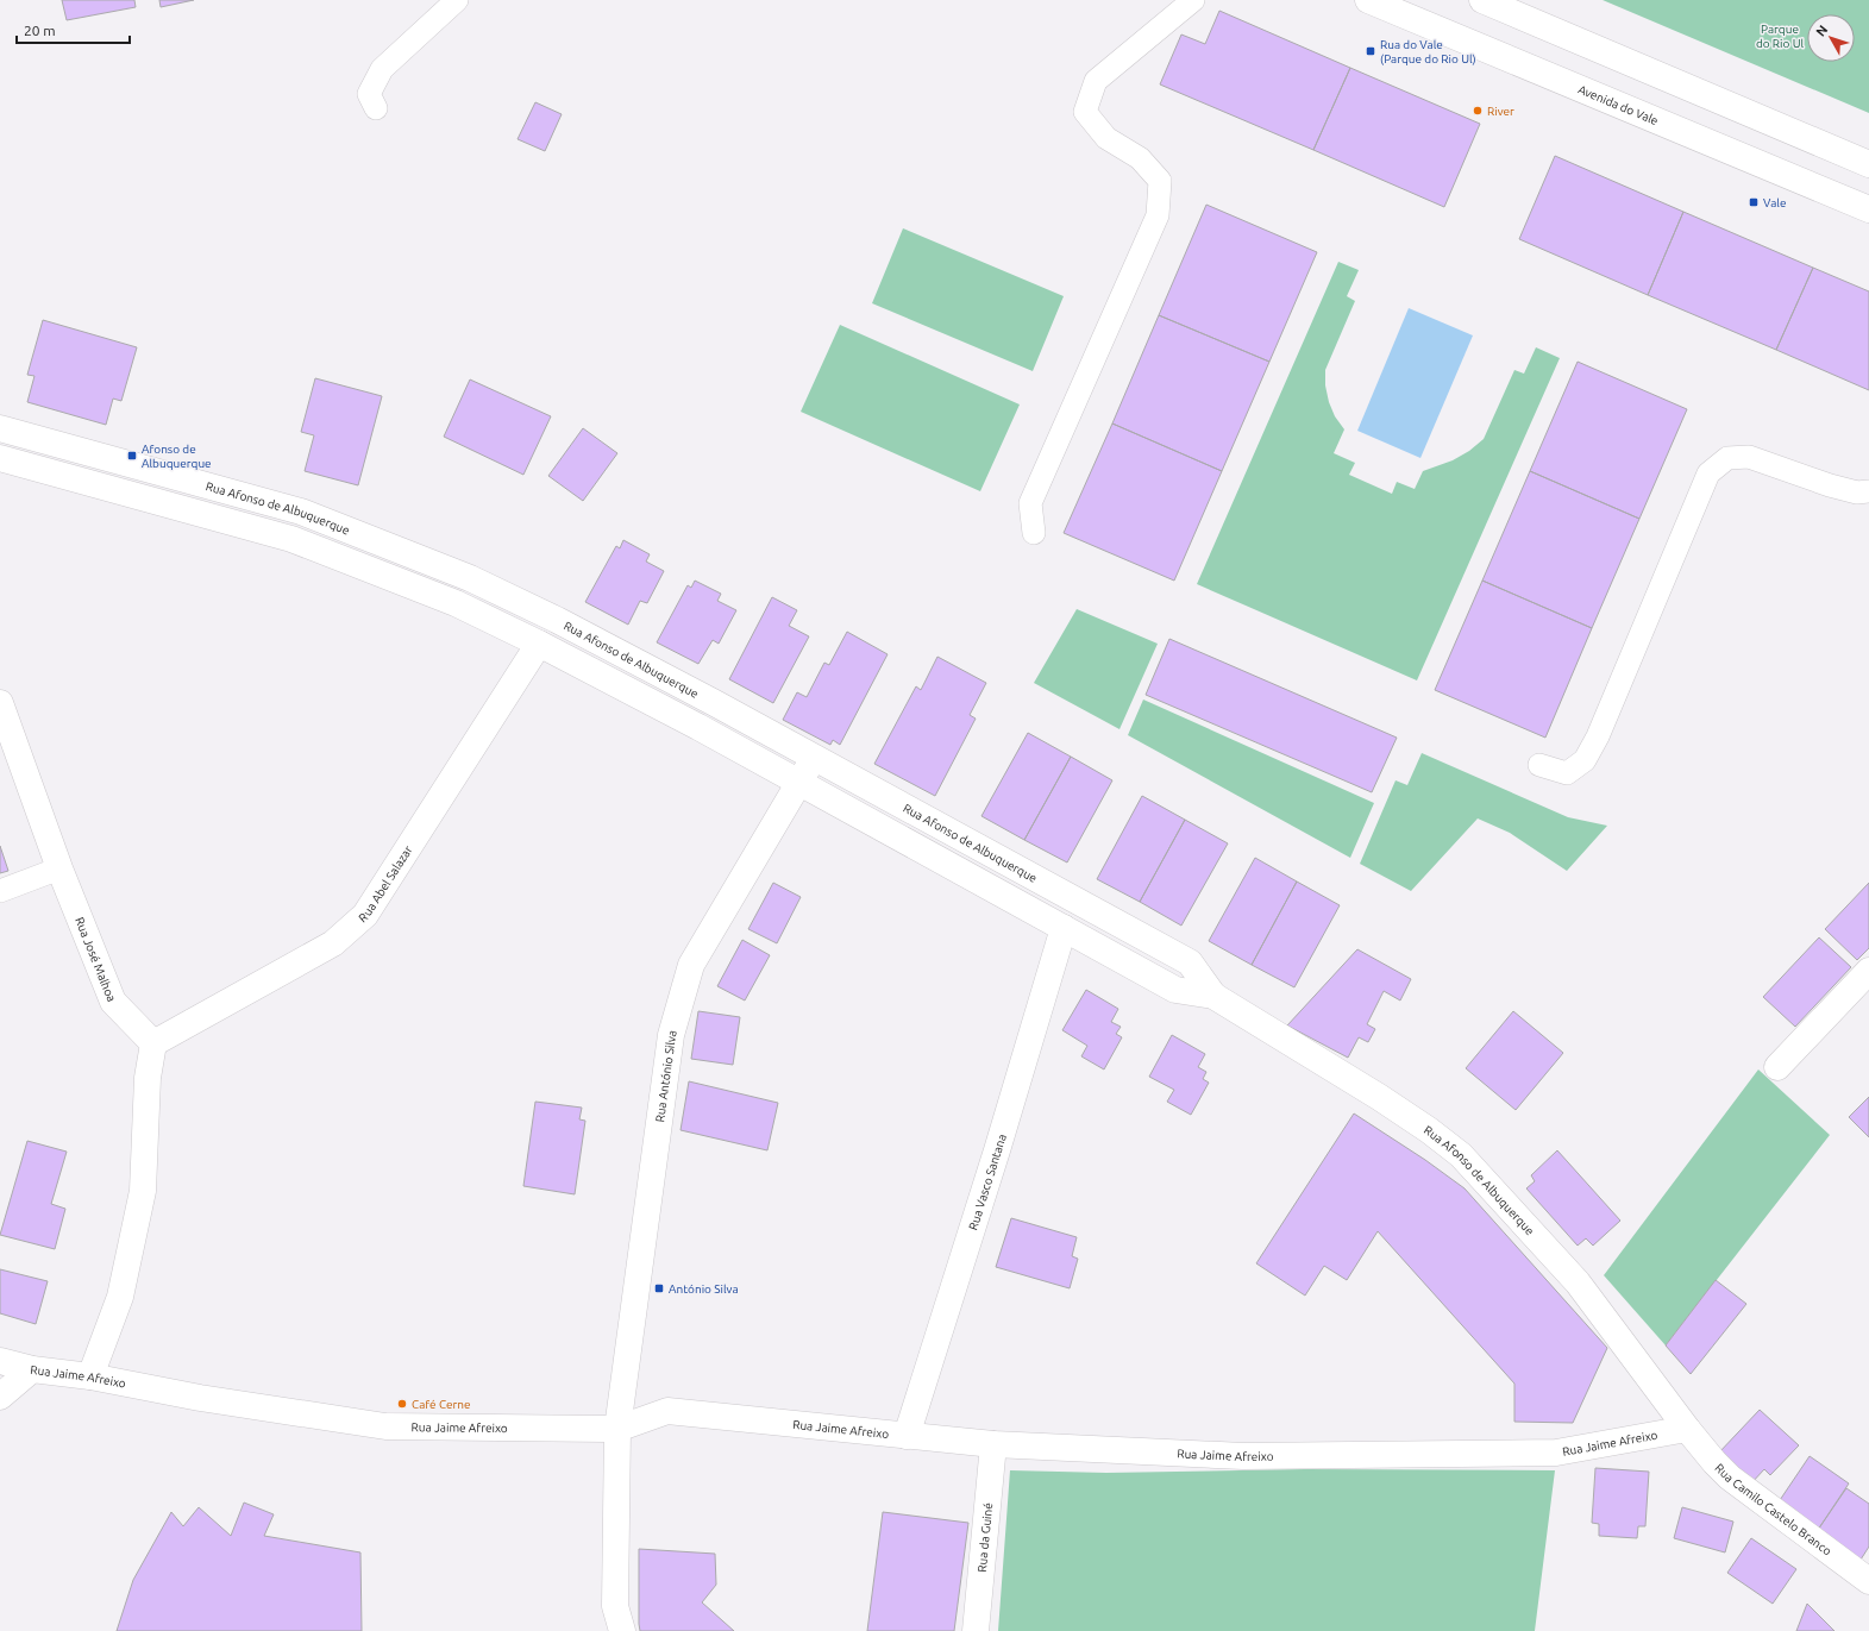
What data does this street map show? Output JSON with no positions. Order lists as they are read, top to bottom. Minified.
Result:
{"streets":{"street":["Avenida do Vale","Rua Afonso de Albuquerque","Rua Abel Salazar","Rua José Malhoa","Rua António Silva","Rua Vasco Santana","Rua Jaime Afreixo","Rua Camilo Castelo Branco","Rua da Guiné"]},"crossings":[["Rua Afonso de Albuquerque","Rua Abel Salazar"],["Rua Afonso de Albuquerque","Rua António Silva"],["Rua Afonso de Albuquerque","Rua Vasco Santana"],["Rua Afonso de Albuquerque","Rua Jaime Afreixo"],["Rua Afonso de Albuquerque","Rua Camilo Castelo Branco"],["Rua Abel Salazar","Rua José Malhoa"],["Rua António Silva","Rua Jaime Afreixo"],["Rua Vasco Santana","Rua Jaime Afreixo"],["Rua Jaime Afreixo","Rua Camilo Castelo Branco"],["Rua Jaime Afreixo","Rua da Guiné"]],"parks":["Parque do Rio Ul"],"places":{"transit":["Rua do Vale (Parque do Rio Ul)","Vale","Afonso de Albuquerque","António Silva"],"other":["River","Café Cerne"]},"scale_bar":"20 m","north":"top left"}
